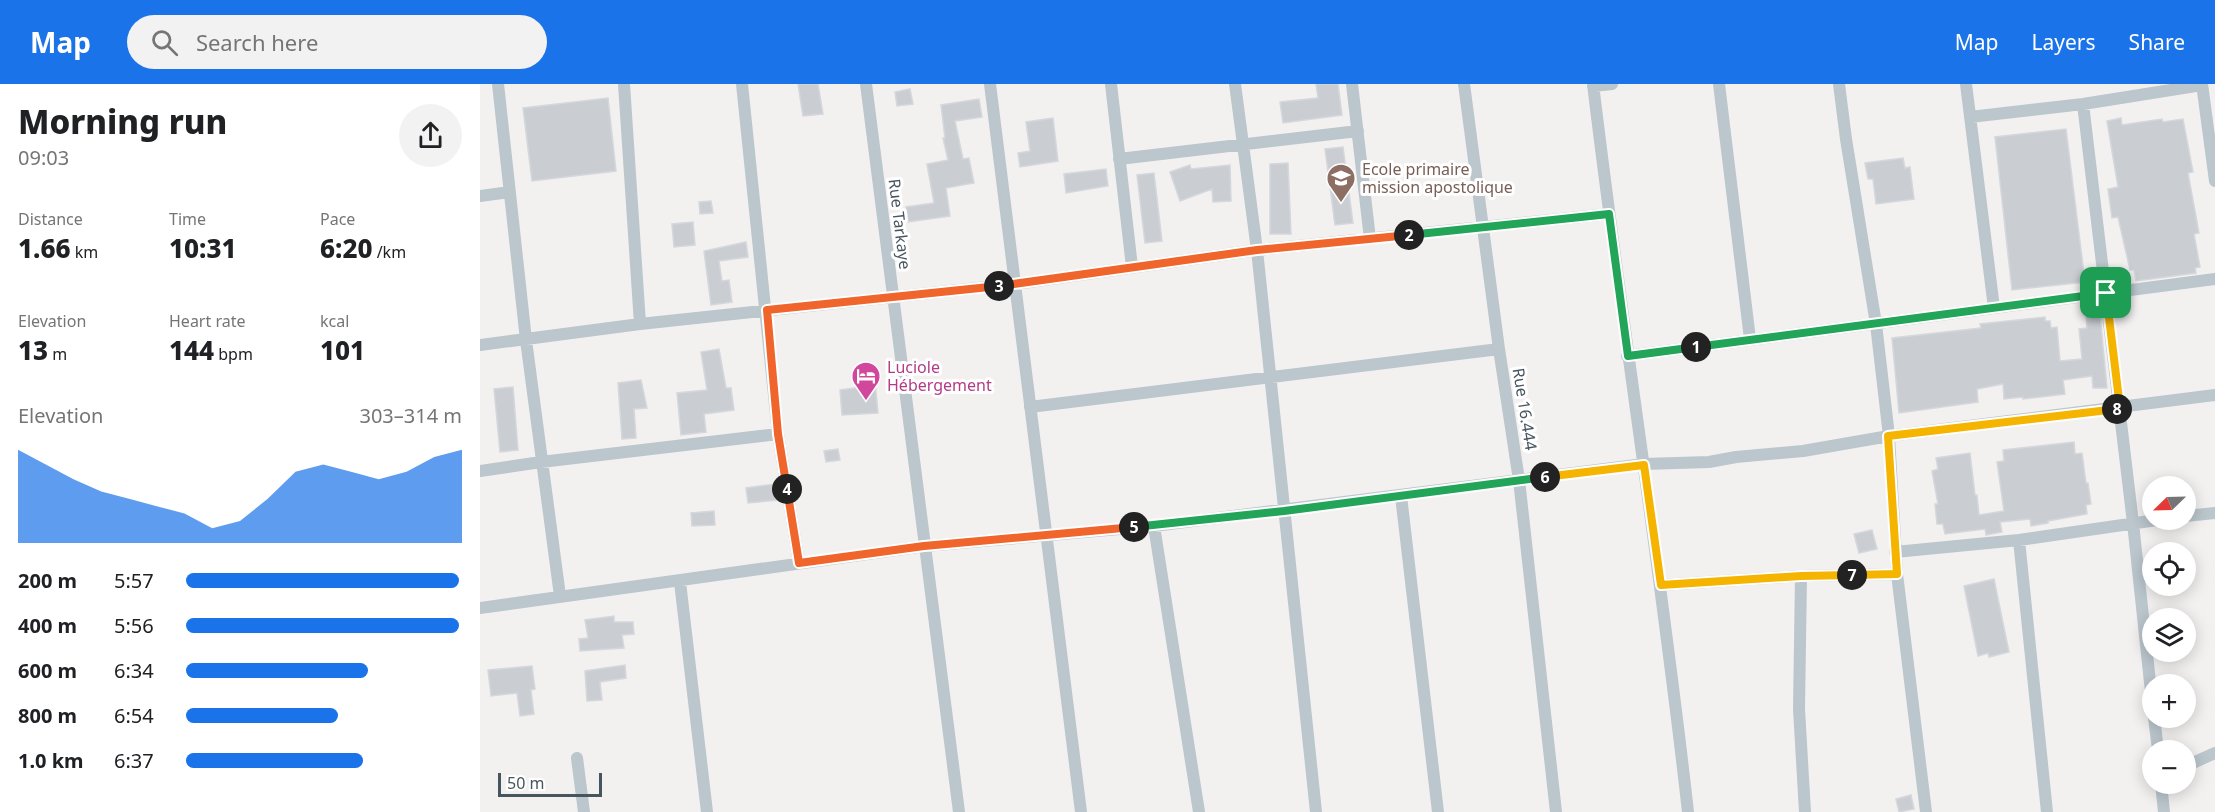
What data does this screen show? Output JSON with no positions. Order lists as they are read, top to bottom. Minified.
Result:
{"streets":{"street":["Rue Tarkaye","Rue 16.444"]},"places":{"school or university":["Ecole primaire mission apostolique"],"hotel":["Luciole Hébergement"]},"scale_bar":"50 m","north":"bottom left","page":{"header":"Map","search":"Search here","nav":["Map","Layers","Share"],"heading":["Morning run","09:03"],"stats":[["Distance","1.66 km"],["Time","10:31"],["Pace","6:20 /km"],["Elevation","13 m"],["Heart rate","144 bpm"],["kcal","101"]],"pins":["2","3","1","8","6","4","5","7"],"chart":["Elevation","303–314 m"],"map_buttons":["+","−"],"list":[{"name":"200 m","note":"5:57"},{"name":"400 m","note":"5:56"},{"name":"600 m","note":"6:34"},{"name":"800 m","note":"6:54"},{"name":"1.0 km","note":"6:37"}],"scale":"50 m"}}
